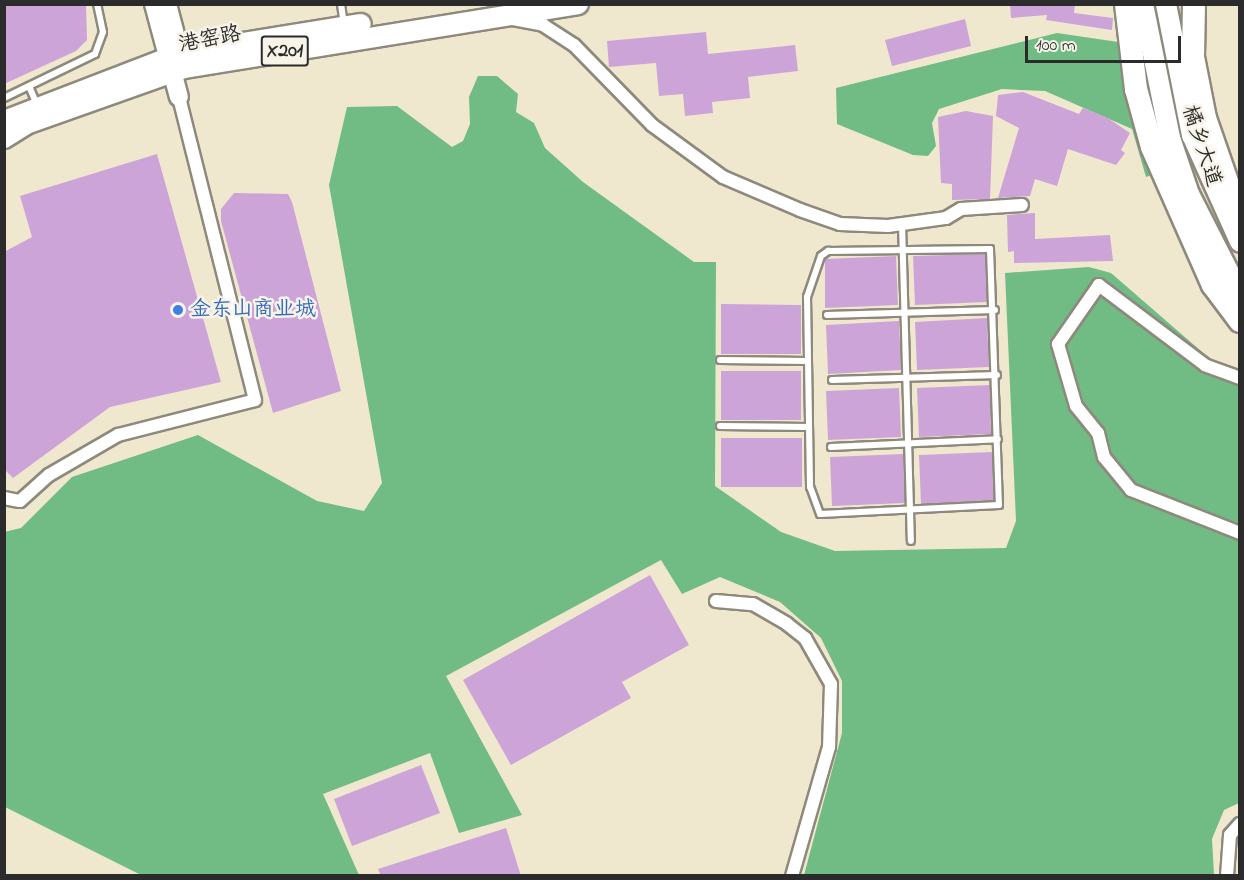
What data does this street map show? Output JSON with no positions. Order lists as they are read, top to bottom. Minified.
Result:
{"streets":{"main road":["港窑路","X201","橘乡大道"]},"places":["金东山商业城"],"scale_bar":"100 m"}
